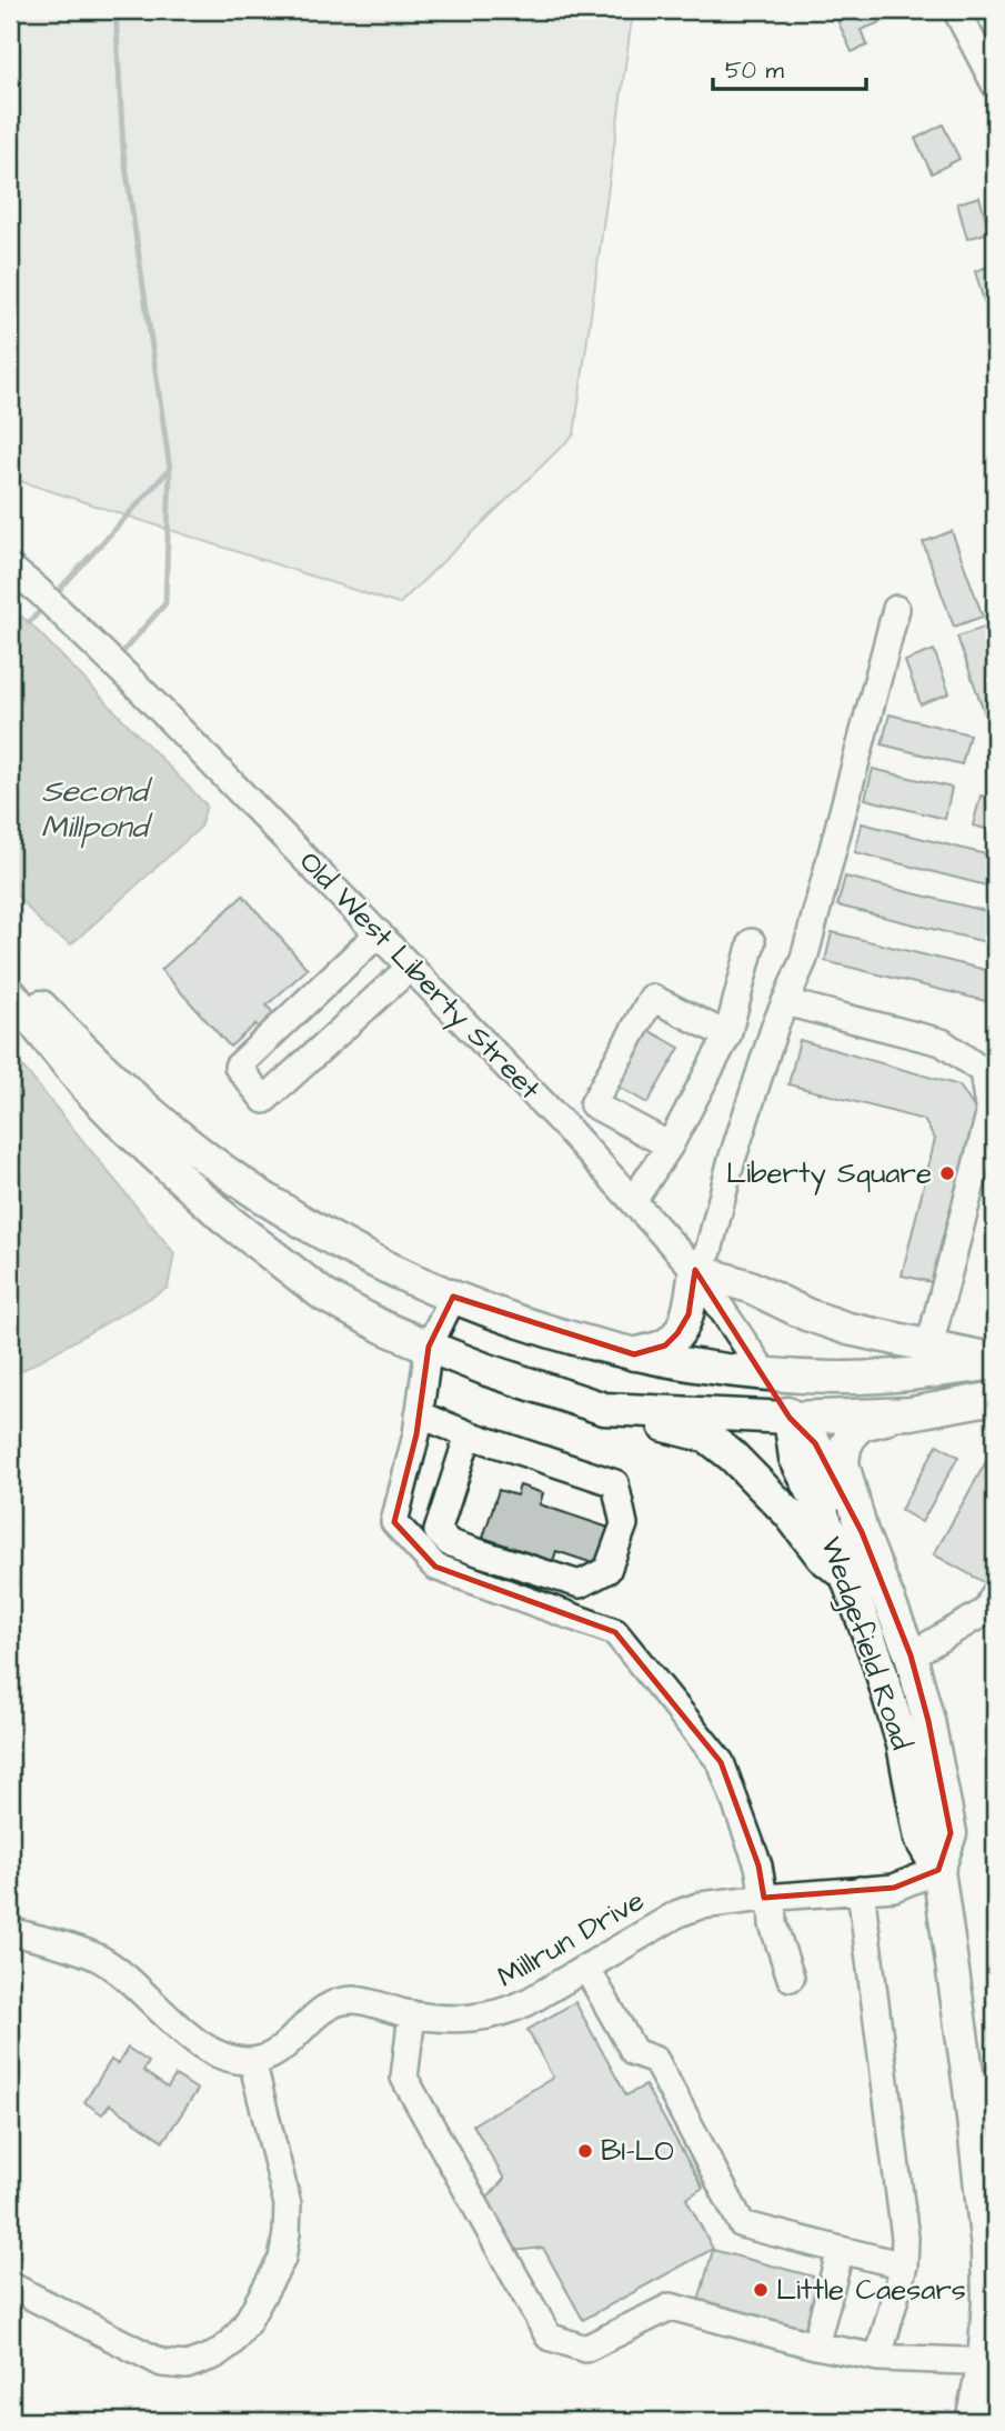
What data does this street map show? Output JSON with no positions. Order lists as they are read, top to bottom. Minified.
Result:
{"streets":{"main road":["Old West Liberty Street","Wedgefield Road"],"street":["Millrun Drive"]},"crossings":[["Old West Liberty Street","Wedgefield Road"],["Wedgefield Road","Millrun Drive"]],"water":["Second Millpond"],"places":["Liberty Square","BI-LO","Little Caesars"],"scale_bar":"50 m"}
